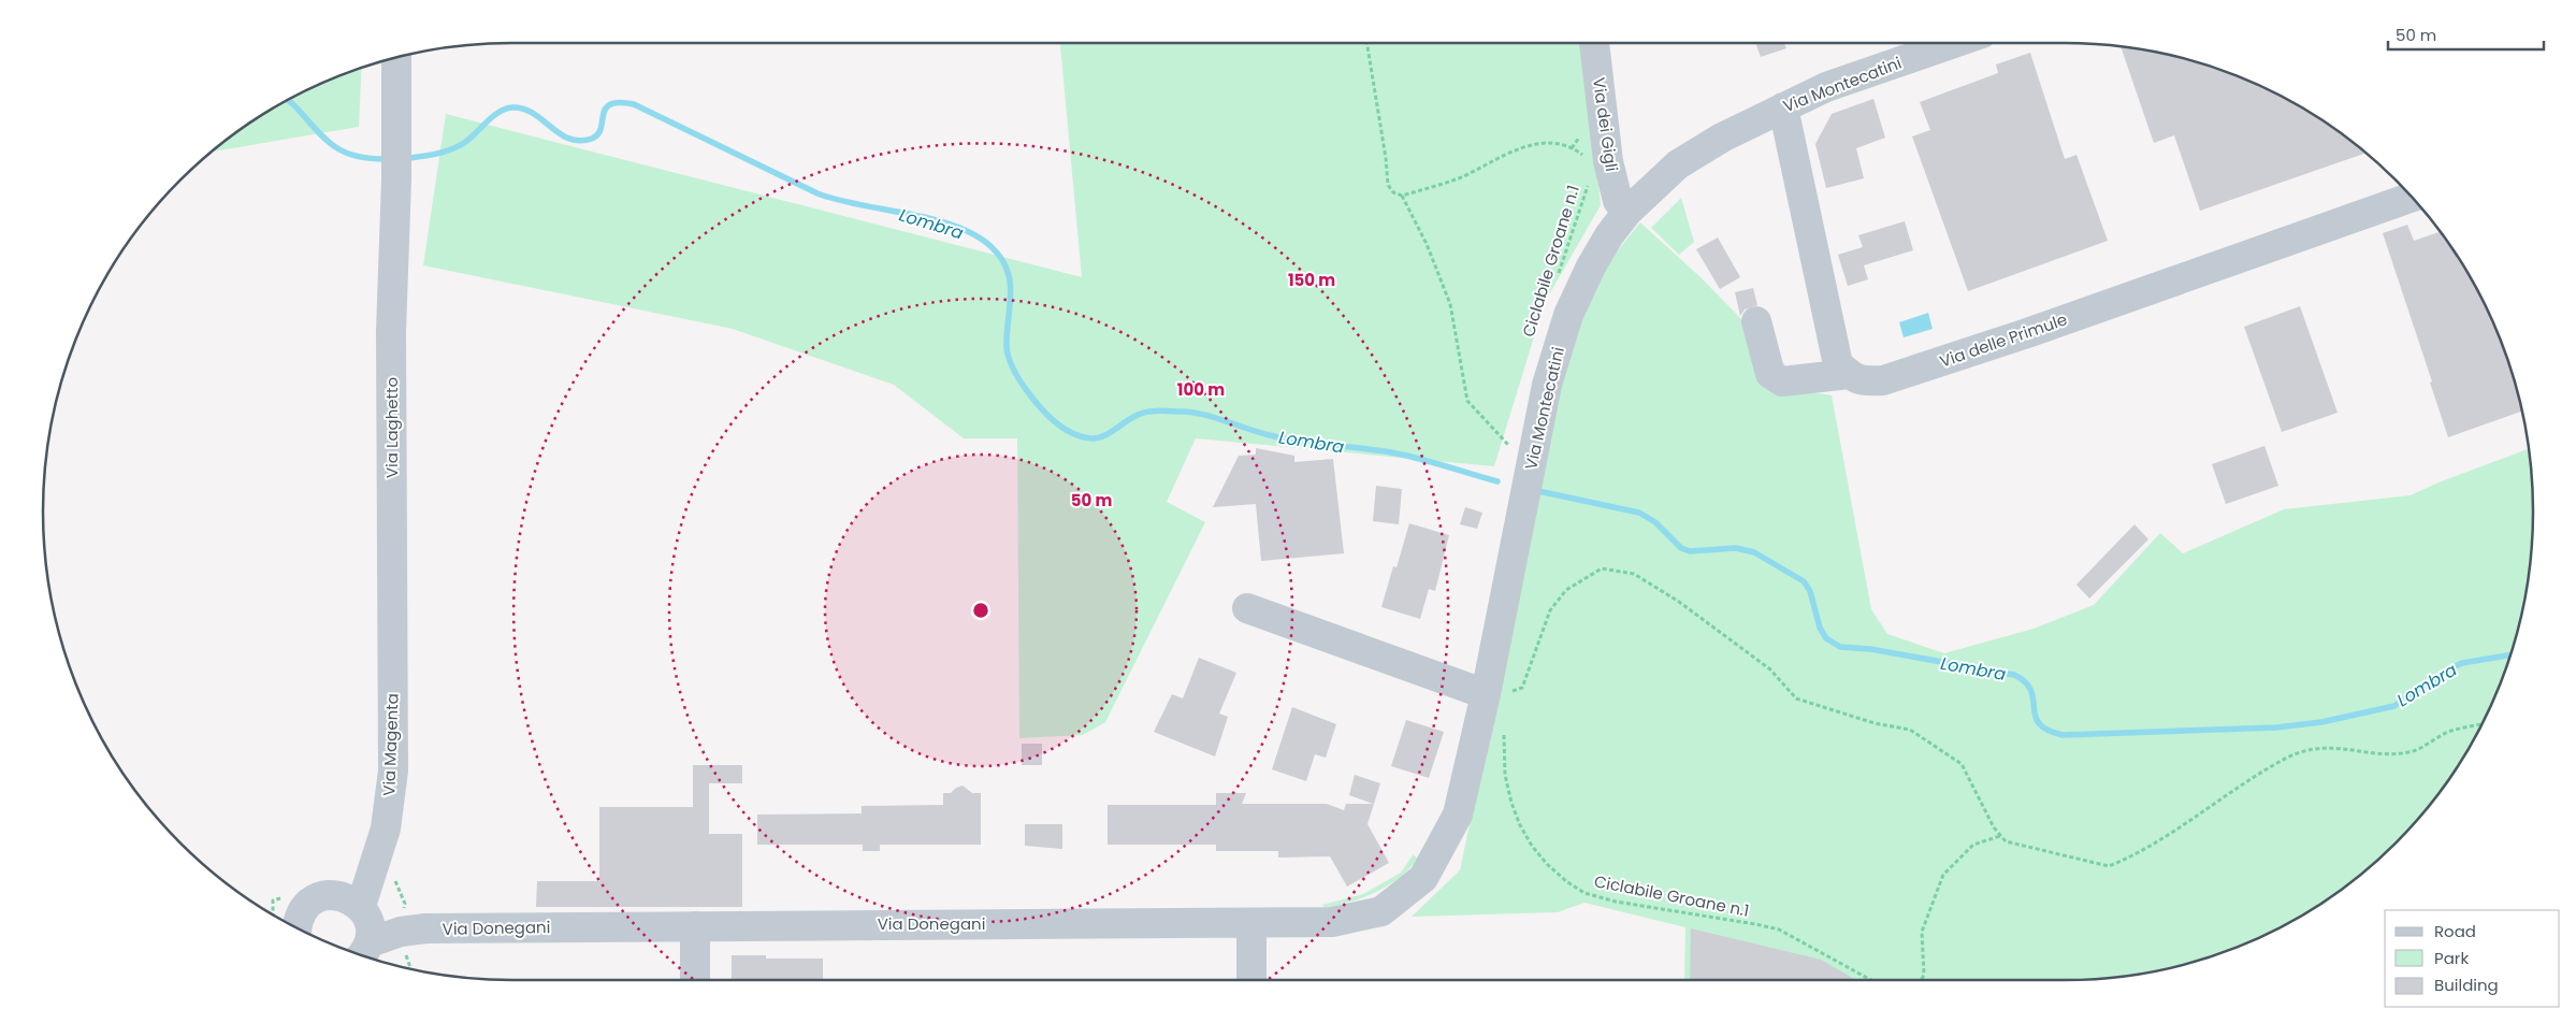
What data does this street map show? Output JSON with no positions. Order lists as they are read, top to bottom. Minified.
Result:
{"streets":{"street":["Via Montecatini","Via dei Gigli","Via delle Primule","Via Laghetto","Via Magenta","Via Donegani"],"path":["Ciclabile Groane n.1"]},"crossings":[["Via Montecatini","Via dei Gigli"],["Via Montecatini","Via Donegani"],["Via Laghetto","Via Magenta"],["Via Magenta","Via Donegani"]],"water":["Lombra"],"legend":["Road","Park","Building"],"scale_bar":"50 m","rings":["150 m","100 m","50 m"]}
